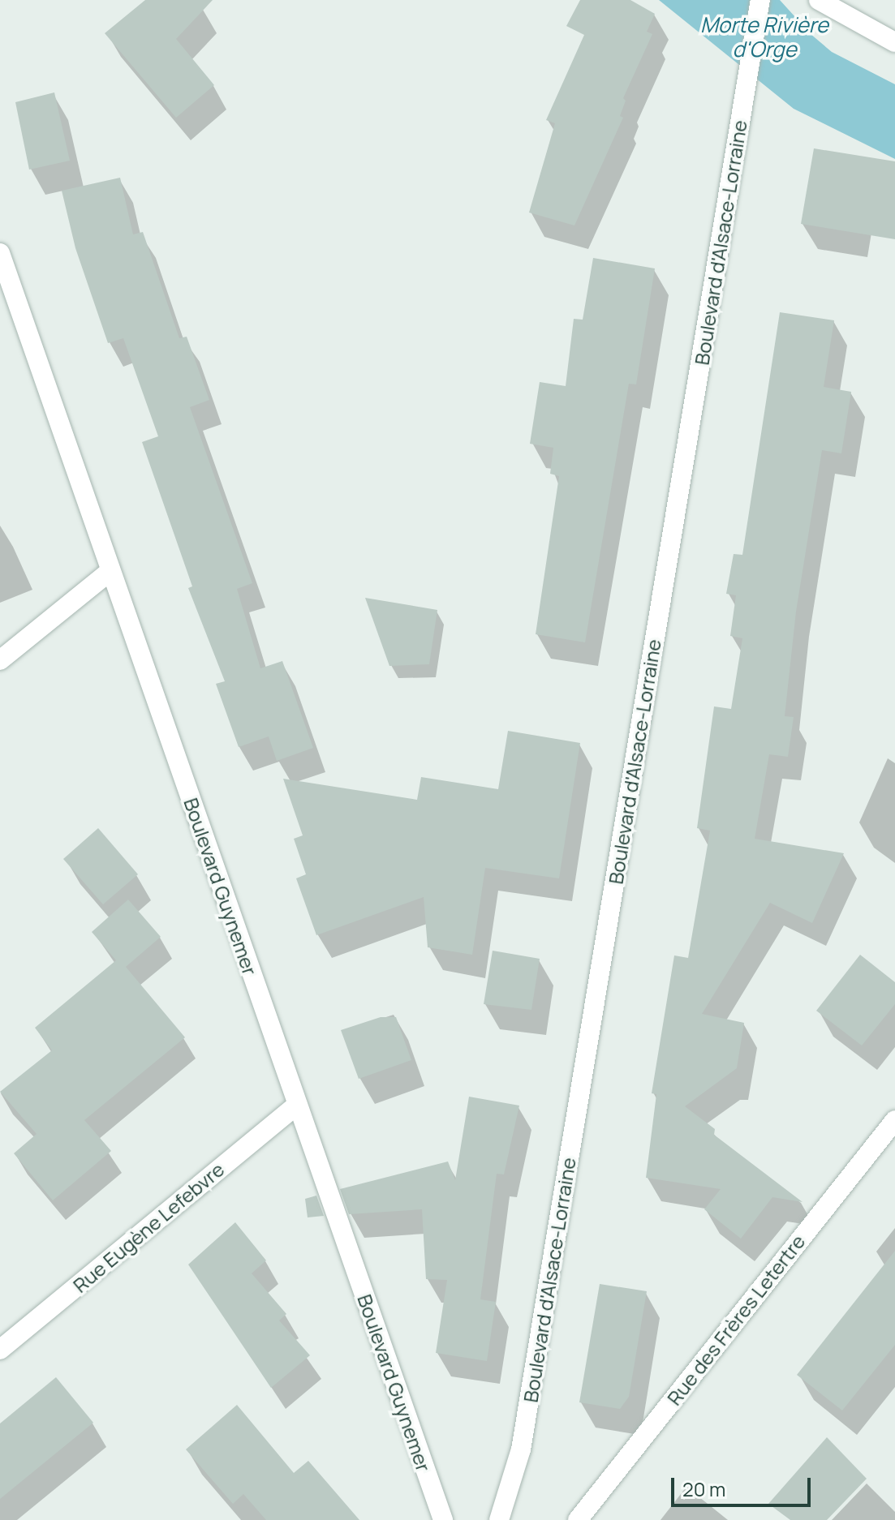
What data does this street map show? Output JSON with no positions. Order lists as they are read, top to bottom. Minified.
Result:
{"streets":{"street":["Boulevard d'Alsace-Lorraine","Boulevard Guynemer","Rue Eugène Lefebvre","Rue des Frères Letertre"]},"crossings":[["Boulevard Guynemer","Rue Eugène Lefebvre"]],"water":["Morte Rivière d'Orge"],"scale_bar":"20 m"}
